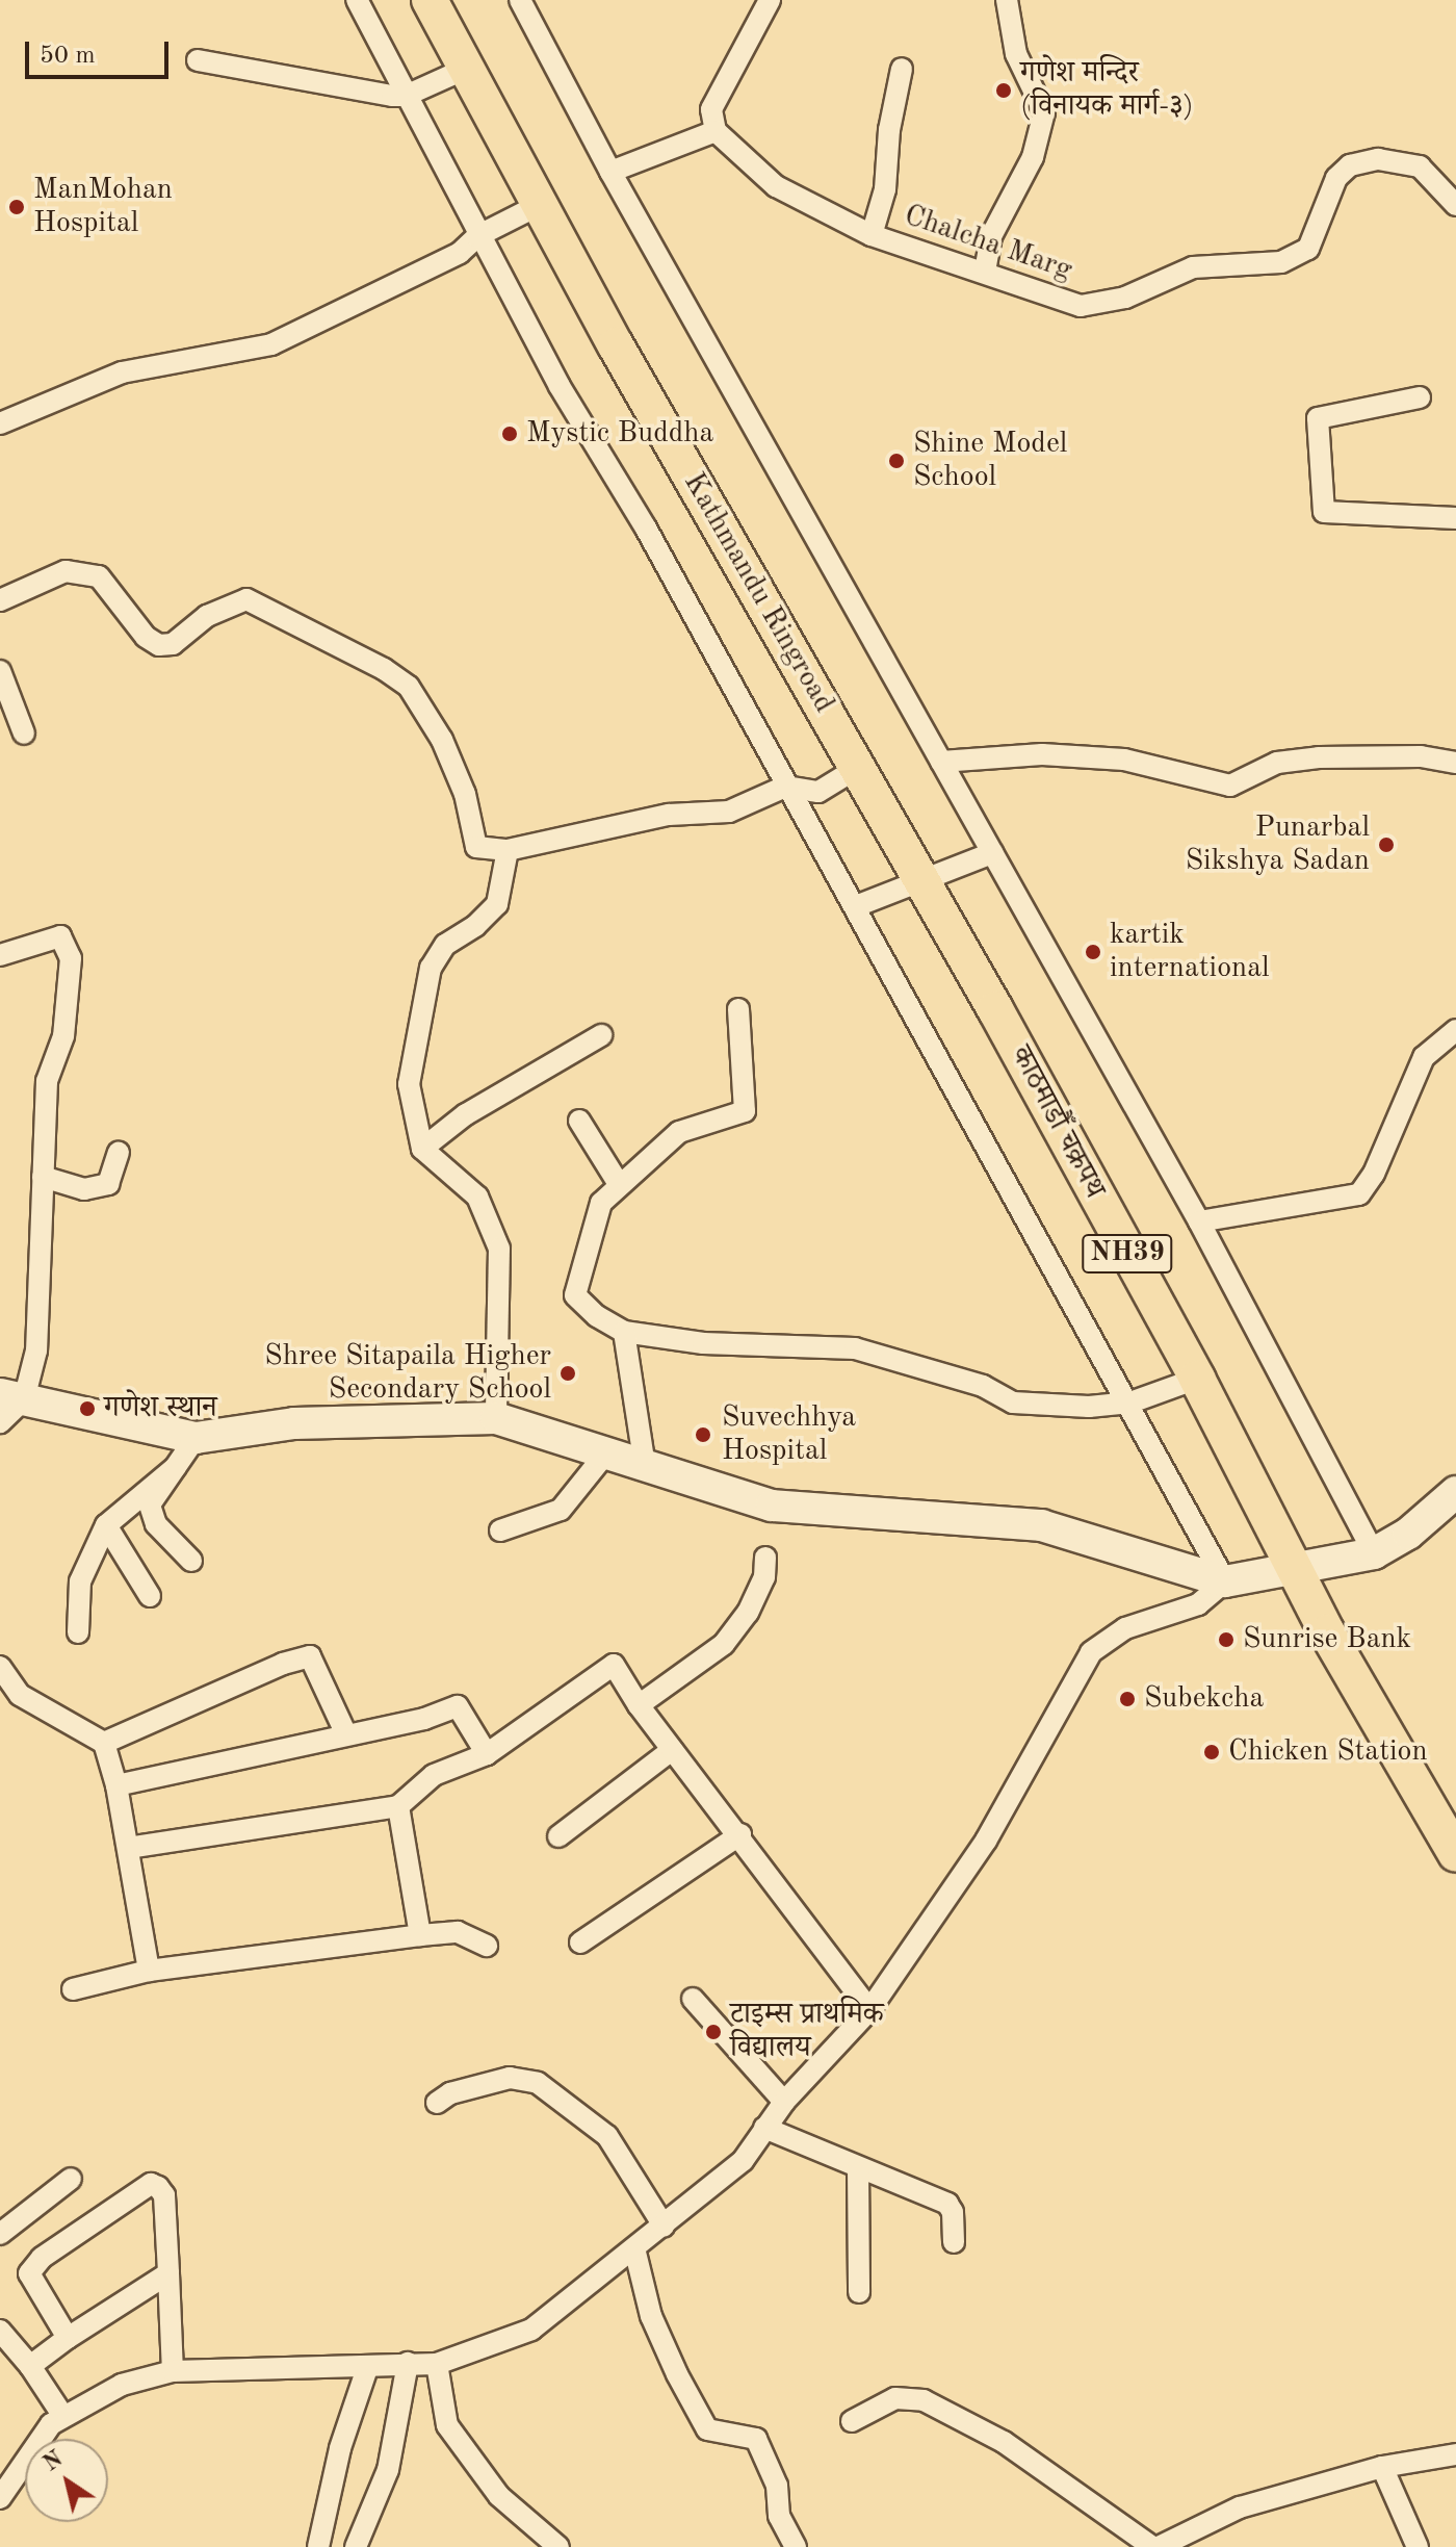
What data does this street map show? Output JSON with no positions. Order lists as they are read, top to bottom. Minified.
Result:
{"streets":{"highway":["Kathmandu Ringroad","काठमाडाैँ चक्रपथ","NH39"],"street":["Chalcha Marg"]},"crossings":[["Kathmandu Ringroad","काठमाडाैँ चक्रपथ"]],"places":["गणेश मन्दिर (विनायक मार्ग-३)","ManMohan Hospital","Mystic Buddha","Shine Model School","Punarbal Sikshya Sadan","kartik international","Shree Sitapaila Higher Secondary School","गणेश स्थान","Suvechhya Hospital","Sunrise Bank","Subekcha","Chicken Station","टाइम्स प्राथमिक विद्यालय"],"scale_bar":"50 m","north":"top left"}
